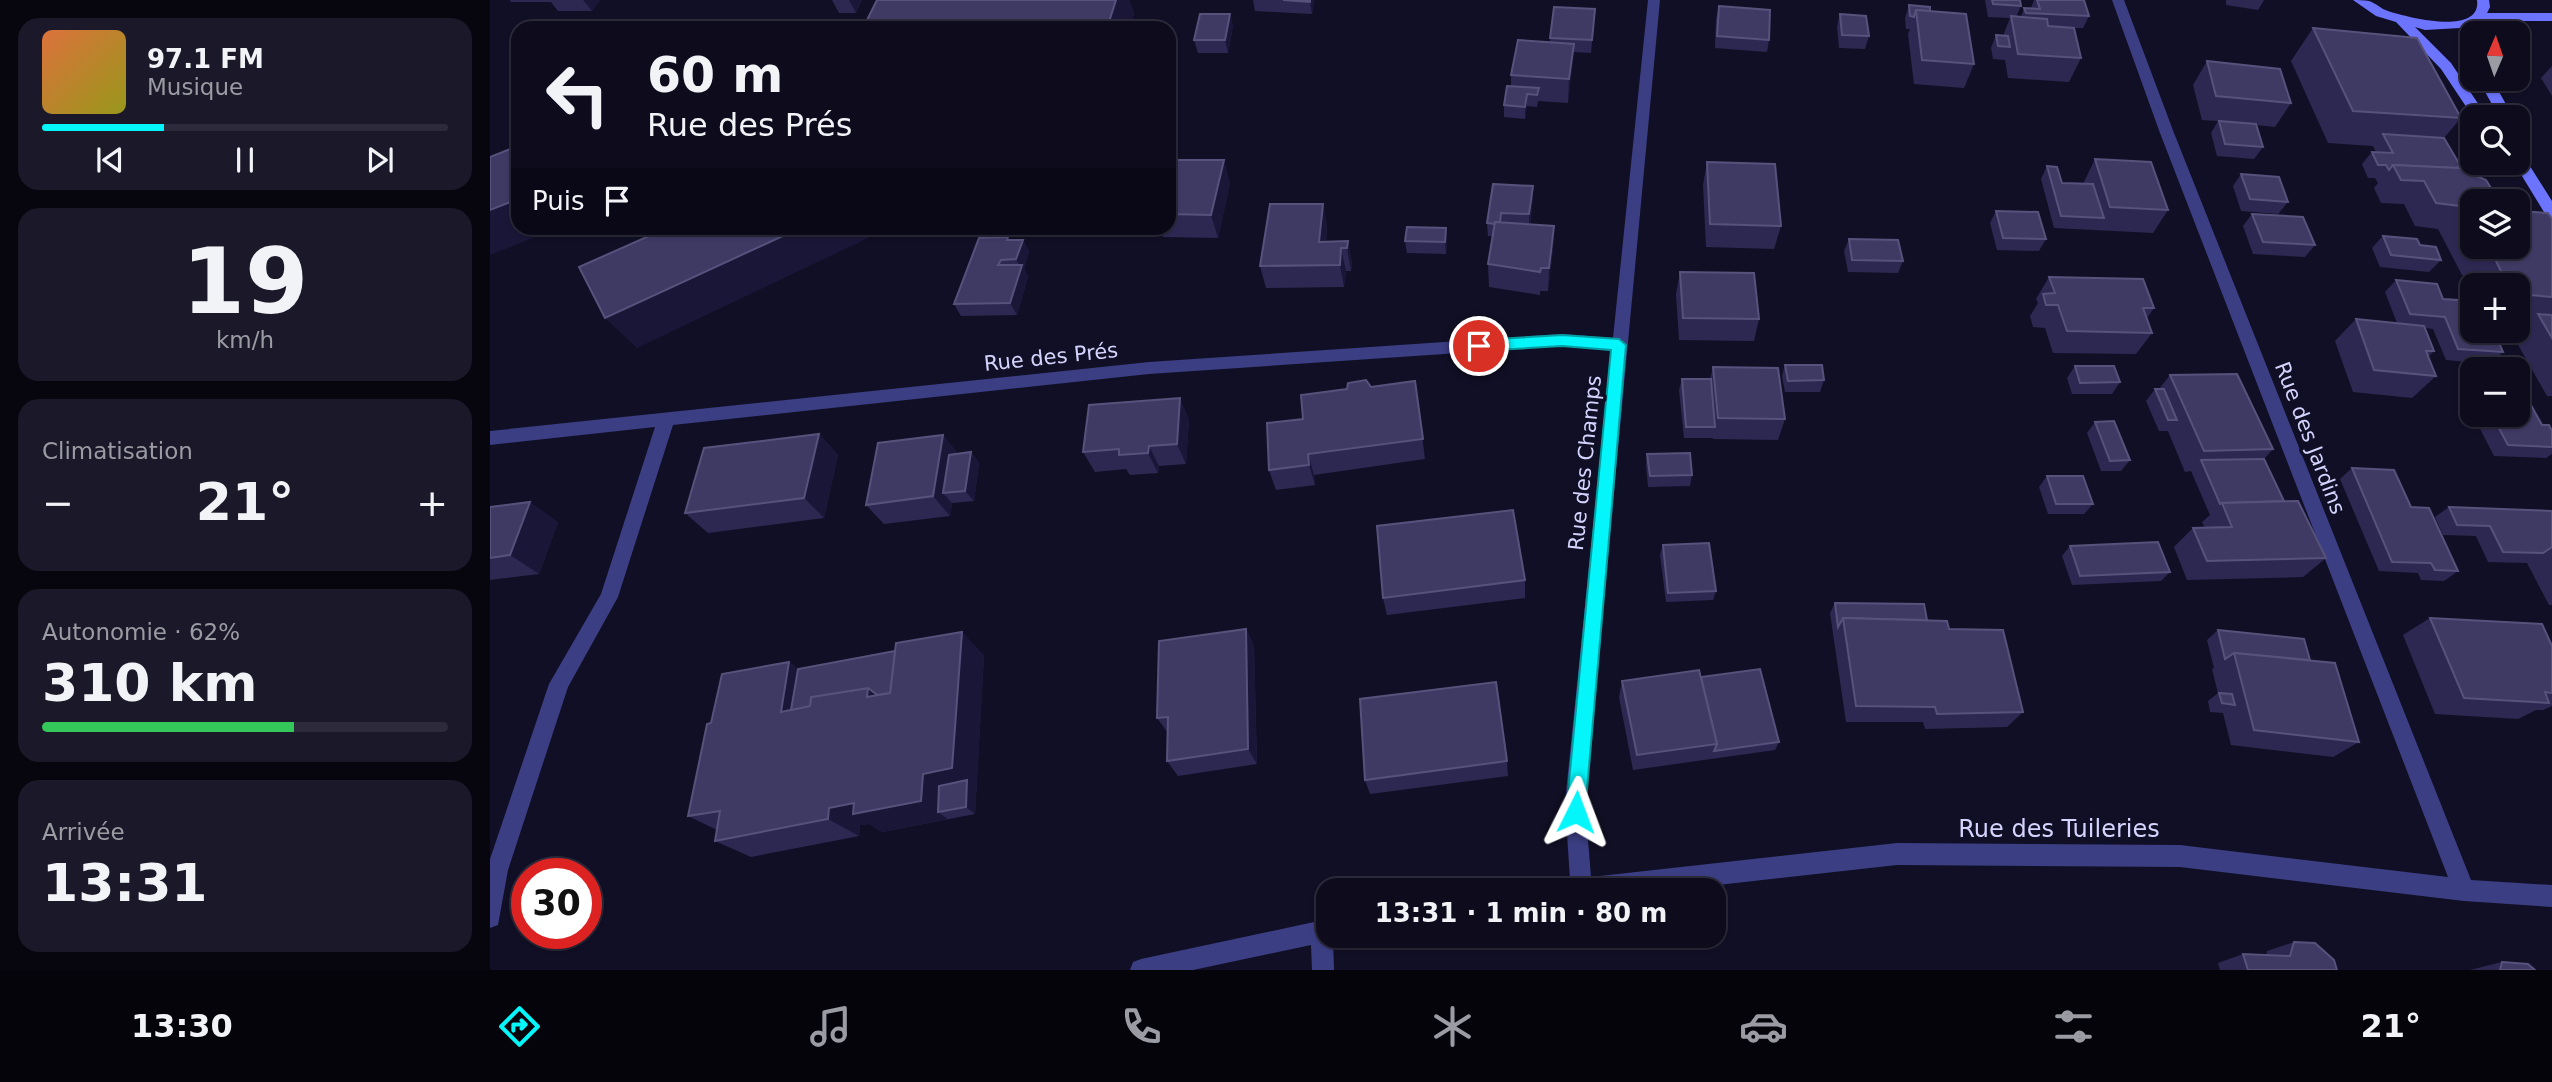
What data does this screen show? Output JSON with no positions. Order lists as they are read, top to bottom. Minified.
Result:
{"streets":{"street":["Rue des Prés","Rue des Jardins","Rue des Champs","Rue des Tuileries"]},"crossings":[["Rue des Prés","Rue des Champs"],["Rue des Jardins","Rue des Tuileries"]],"north":"top","page":{"map_buttons":["+","−"],"turn":["60 m","Rue des Prés"],"song":["97.1 FM","Musique"],"then":"Puis","tile":[["19","km/h"],"Climatisation",["Autonomie · 62%","310 km"],["Arrivée","13:31"]],"heat":["−","21°","+"],"limit":"30","trip":"13:31 · 1 min · 80 m","tabs":["13:30","21°"]}}
